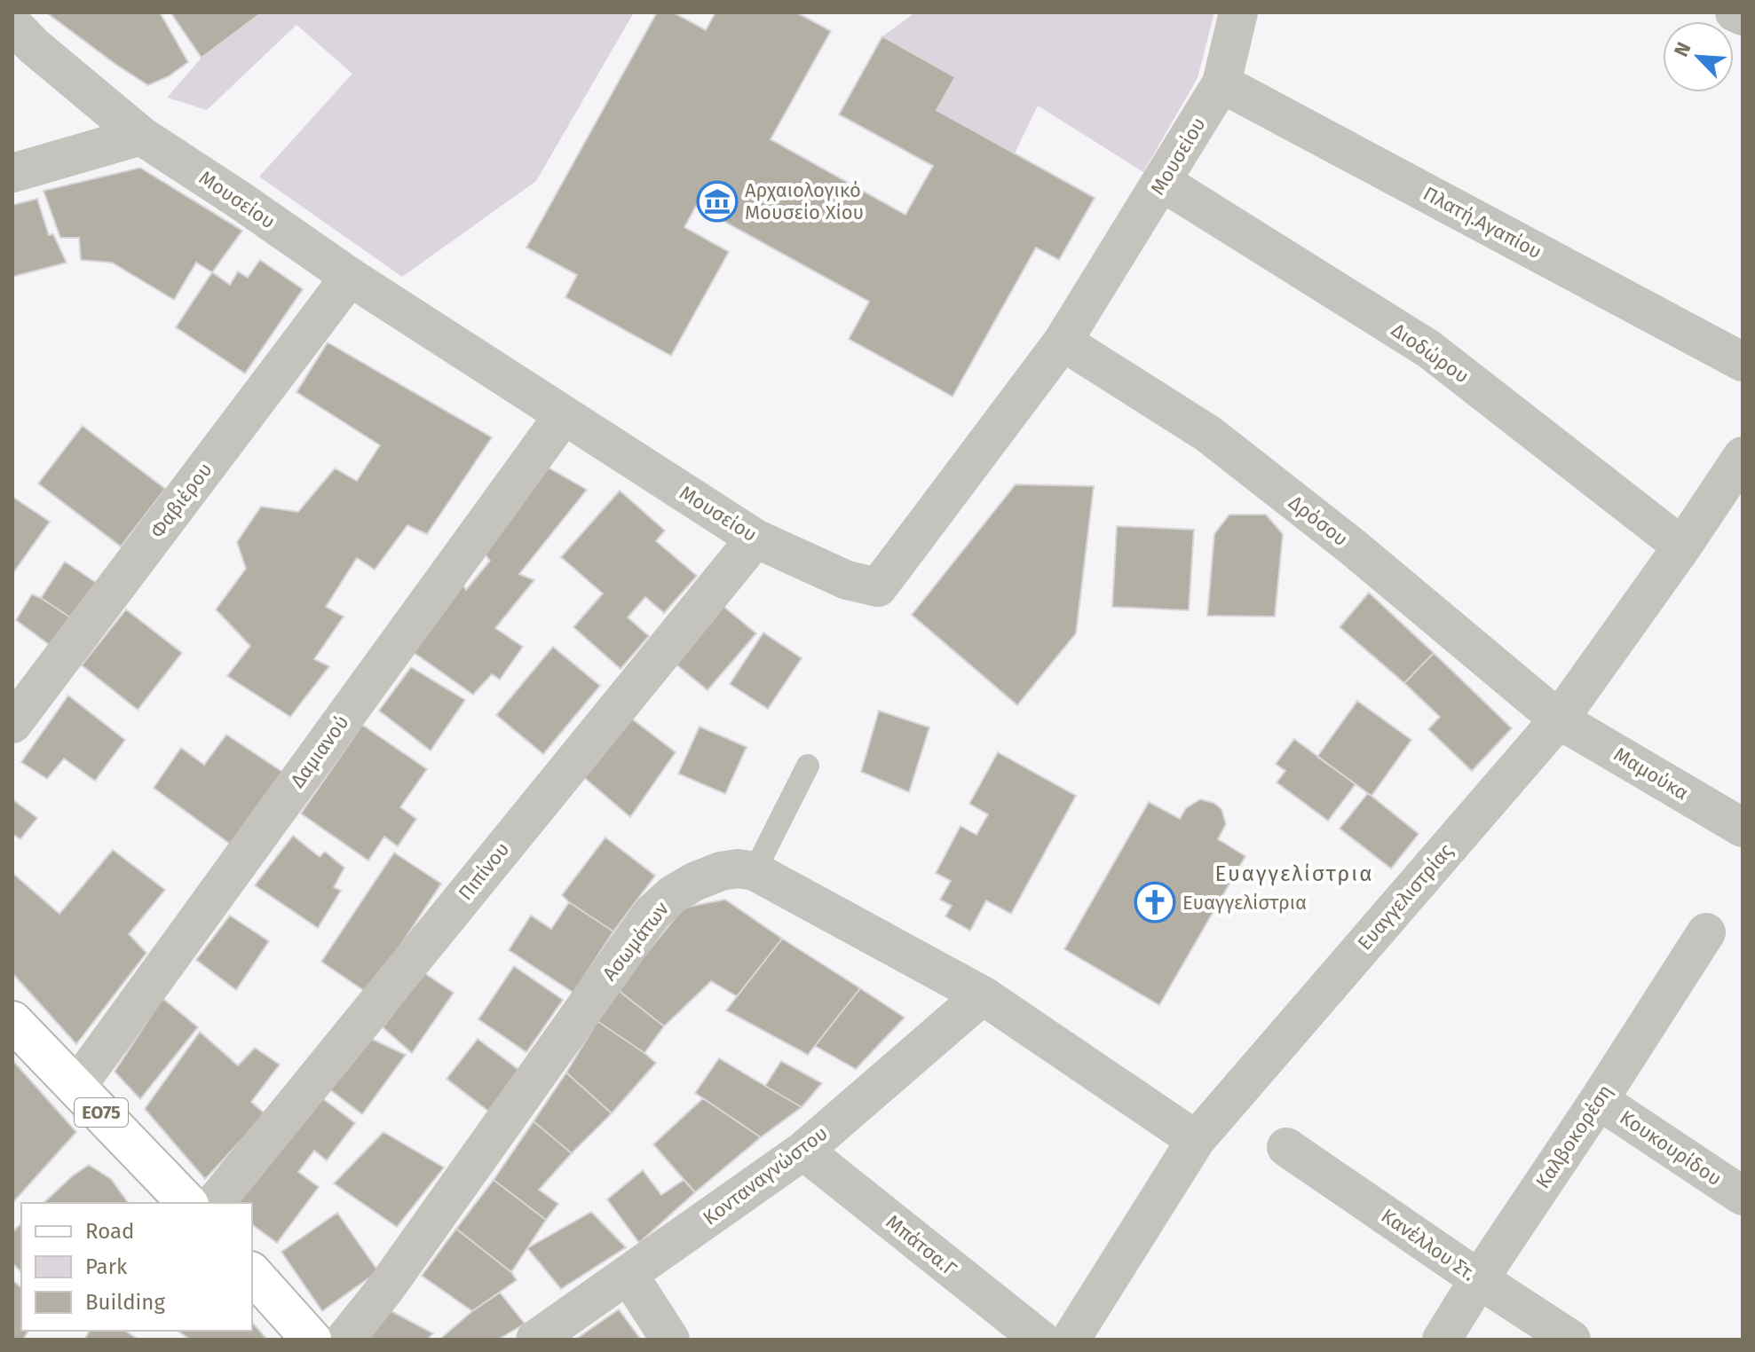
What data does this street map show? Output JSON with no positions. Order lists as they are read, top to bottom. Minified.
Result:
{"streets":{"main road":["ΕΟ75"],"street":["Μουσείου","Πλατή.Αγαπίου","Διοδώρου","Φαβιέρου","Δρόσου","Δαμιανού","Μαμούκα","Πιπίνου","Ευαγγελιστρίας","Ασωμάτων","Καλβοκορέση","Κουκουρίδου","Κονταναγνώστου","Κανέλλου Στ.","Μπάτσα.Γ"]},"crossings":[["Μουσείου","Πλατή.Αγαπίου"],["Μουσείου","Διοδώρου"],["Μουσείου","Φαβιέρου"],["Μουσείου","Δρόσου"],["Μουσείου","Δαμιανού"],["Μουσείου","Πιπίνου"],["Διοδώρου","Ευαγγελιστρίας"],["Δρόσου","Μαμούκα"],["Δρόσου","Ευαγγελιστρίας"],["Δαμιανού","ΕΟ75"],["Μαμούκα","Ευαγγελιστρίας"],["Ευαγγελιστρίας","Ασωμάτων"],["Ασωμάτων","Κονταναγνώστου"],["Καλβοκορέση","Κουκουρίδου"],["Καλβοκορέση","Κανέλλου Στ."],["Κονταναγνώστου","Μπάτσα.Γ"]],"districts":["Ευαγγελίστρια"],"places":{"museum":["Αρχαιολογικό Μουσείο Χίου"],"church":["Ευαγγελίστρια"]},"legend":["Road","Park","Building"],"north":"top left"}
